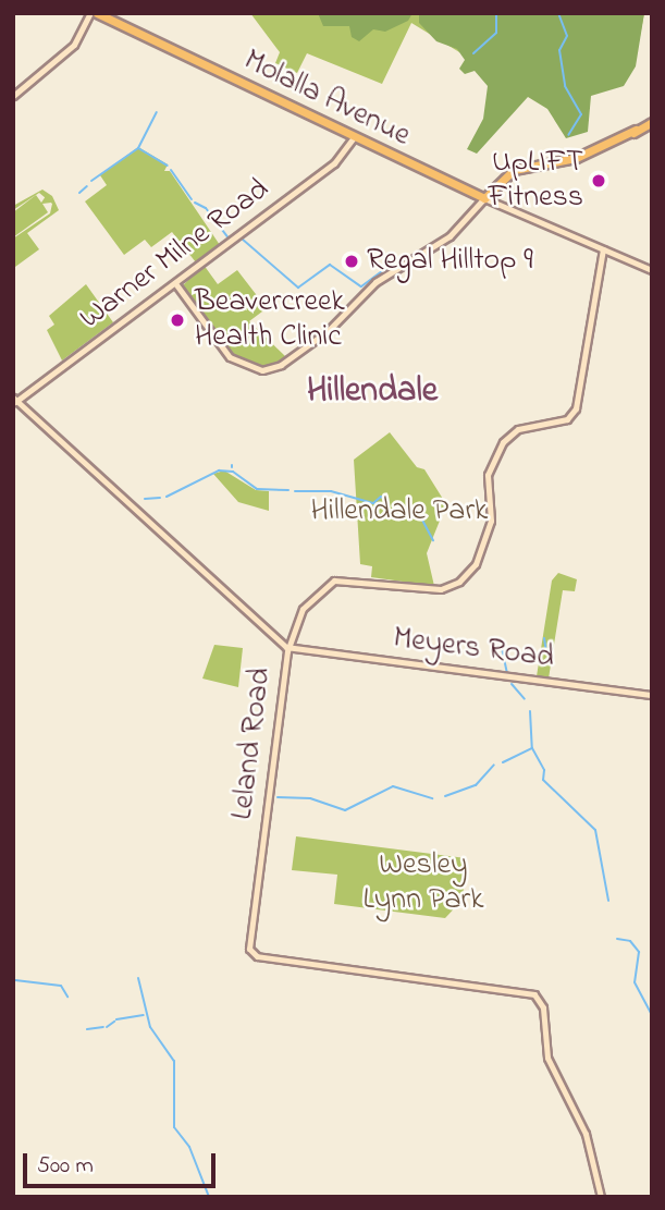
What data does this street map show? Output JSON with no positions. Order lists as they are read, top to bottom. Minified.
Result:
{"streets":{"main road":["Molalla Avenue"],"street":["Warner Milne Road","Meyers Road","Leland Road"]},"crossings":[["Molalla Avenue","Warner Milne Road"],["Warner Milne Road","Leland Road"],["Meyers Road","Leland Road"]],"districts":["Hillendale"],"parks":["Hillendale Park","Wesley Lynn Park"],"places":["UpLIFT Fitness","Regal Hilltop 9","Beavercreek Health Clinic"],"scale_bar":"500 m"}
